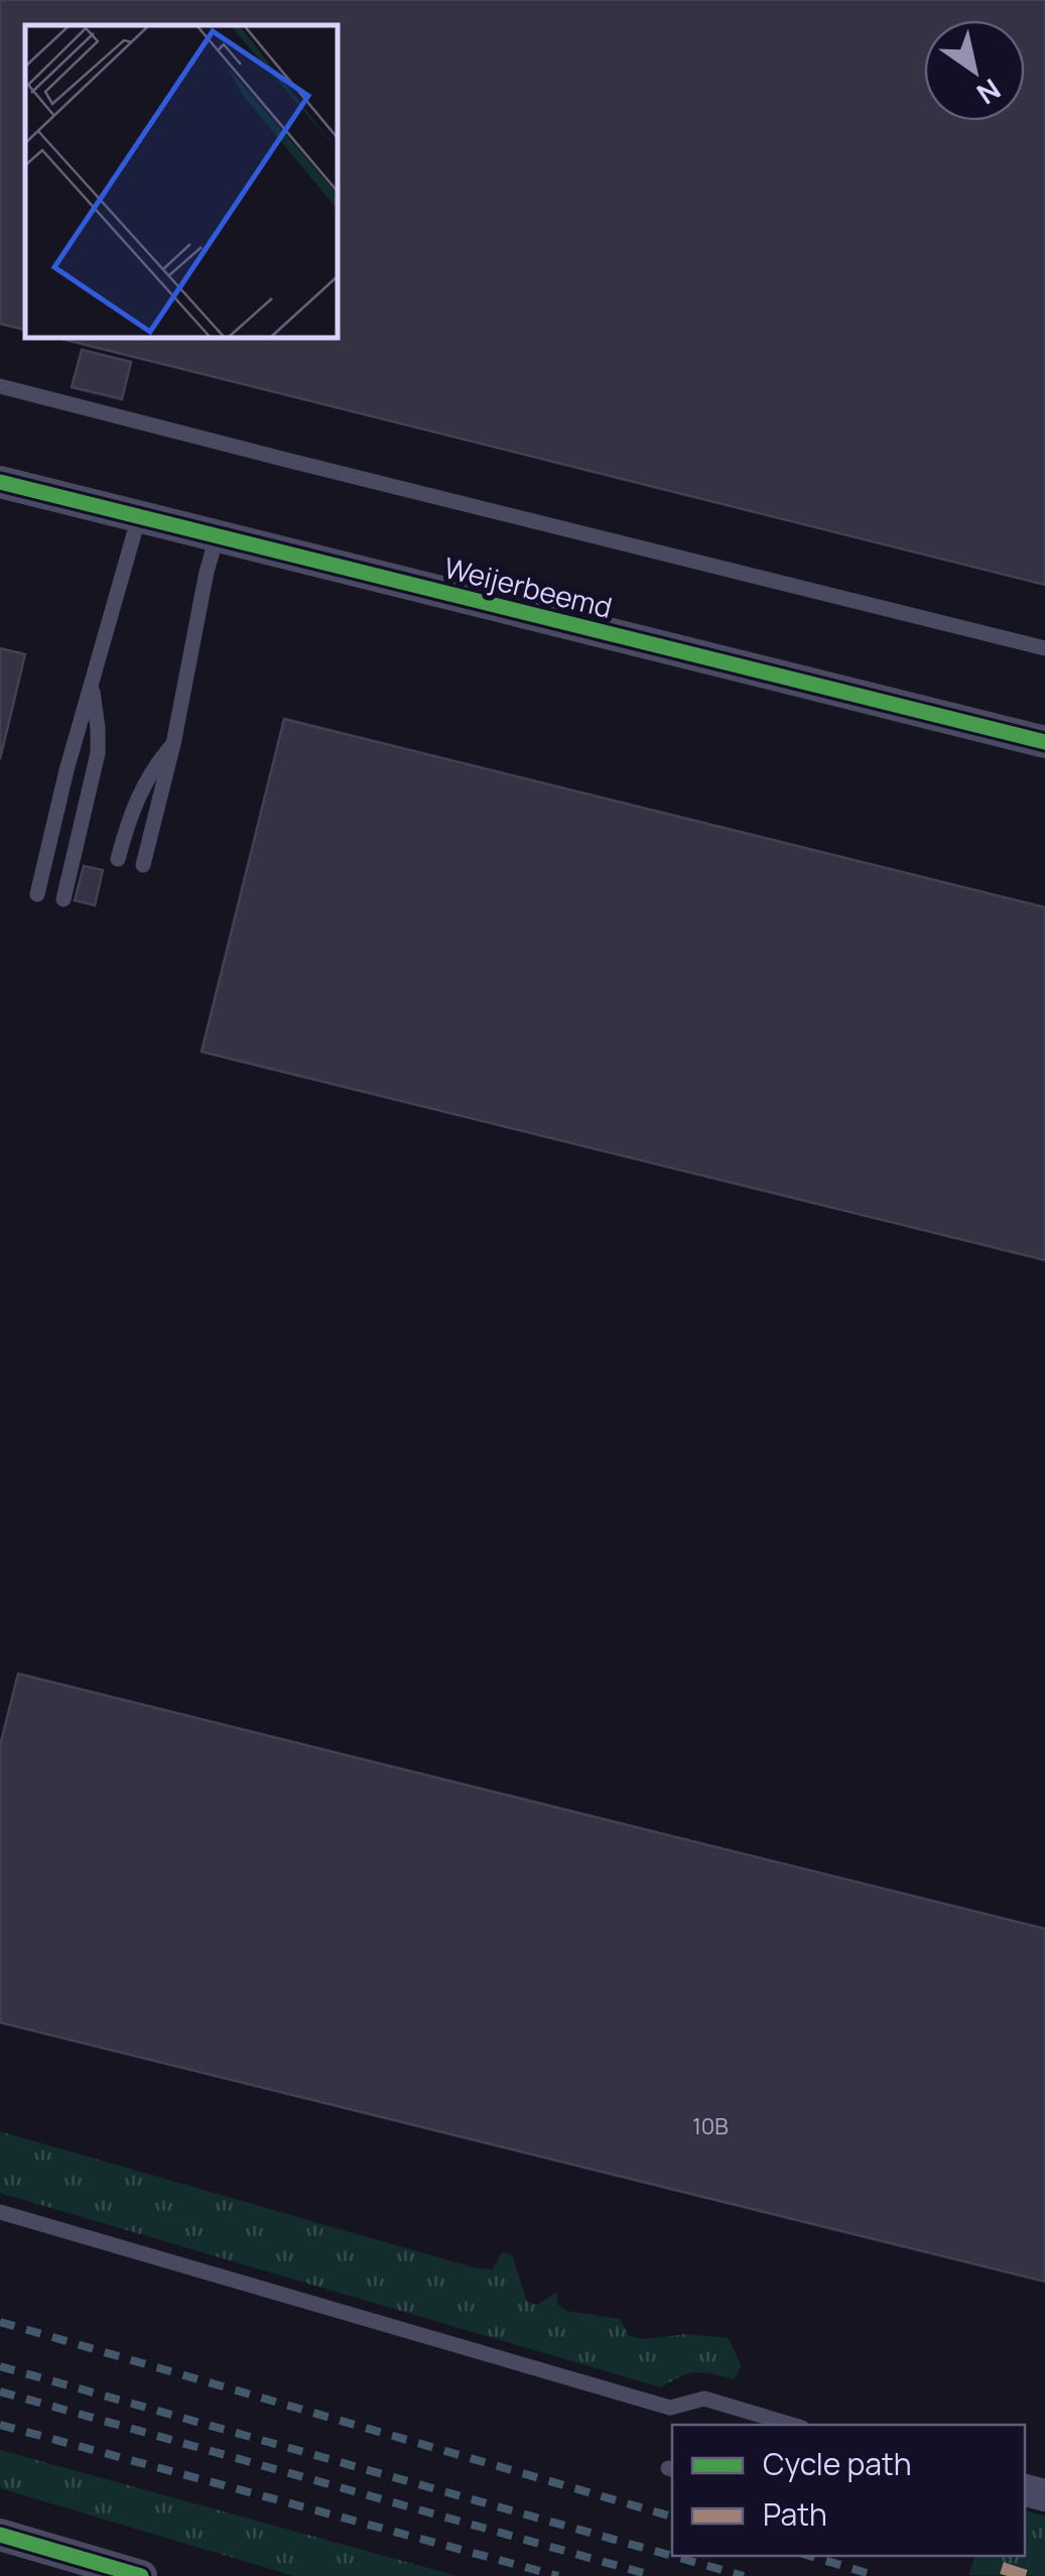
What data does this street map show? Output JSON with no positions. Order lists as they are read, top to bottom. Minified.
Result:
{"streets":{"street":["Weijerbeemd"]},"house_numbers":["10B"],"legend":["Cycle path","Path"],"north":"bottom right"}
